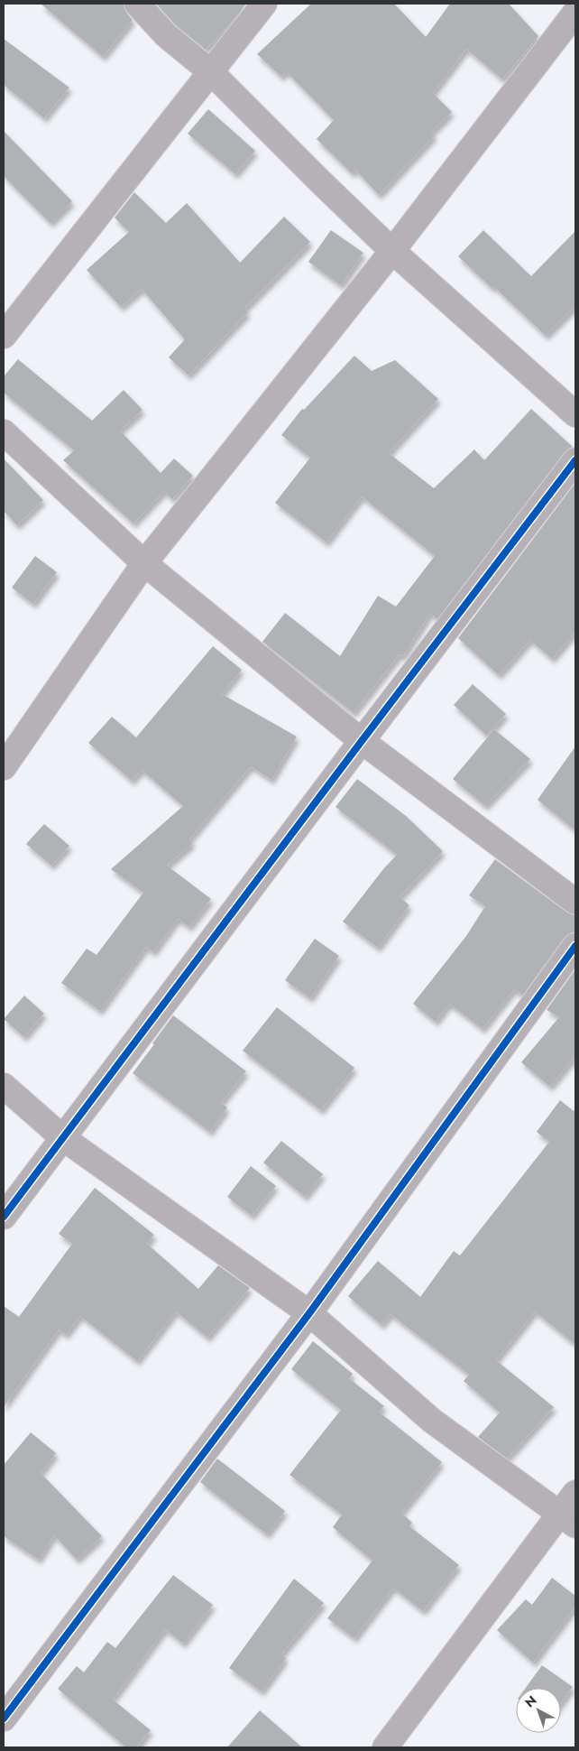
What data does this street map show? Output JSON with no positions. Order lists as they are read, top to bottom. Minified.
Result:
{"north":"top left"}
